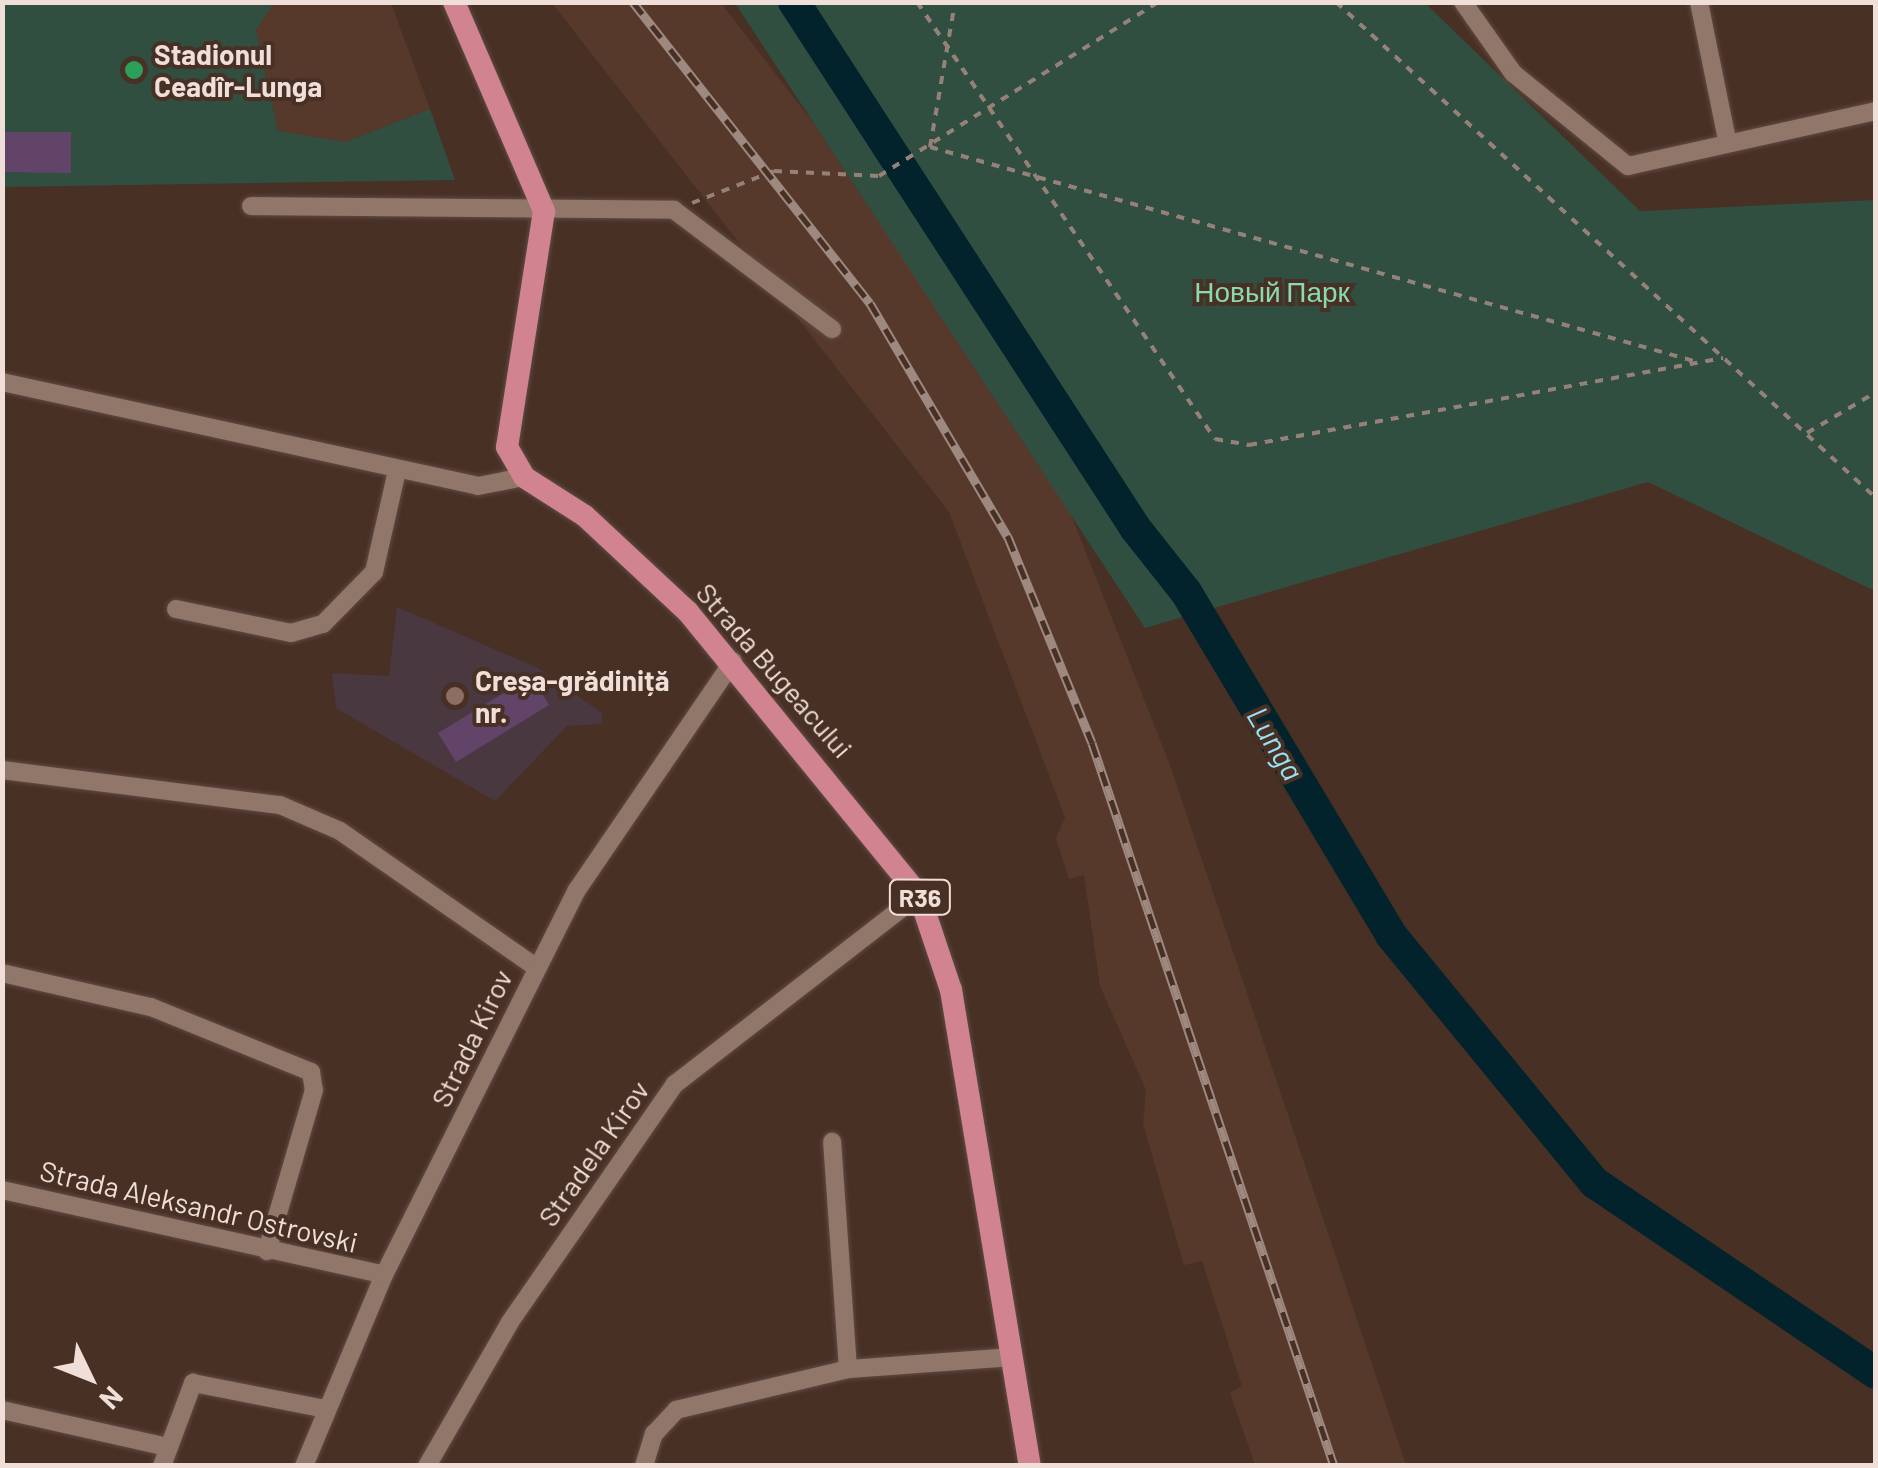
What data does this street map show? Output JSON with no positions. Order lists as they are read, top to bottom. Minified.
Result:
{"streets":{"main road":["Strada Bugeacului","R36"],"street":["Strada Kirov","Stradela Kirov","Strada Aleksandr Ostrovski"]},"crossings":[["Strada Bugeacului","Strada Kirov"],["Strada Bugeacului","Stradela Kirov"],["Strada Kirov","Strada Aleksandr Ostrovski"]],"water":["Lunga"],"parks":["Новый Парк"],"places":["Stadionul Ceadîr-Lunga","Creșa-grădiniță nr."],"north":"bottom right"}
